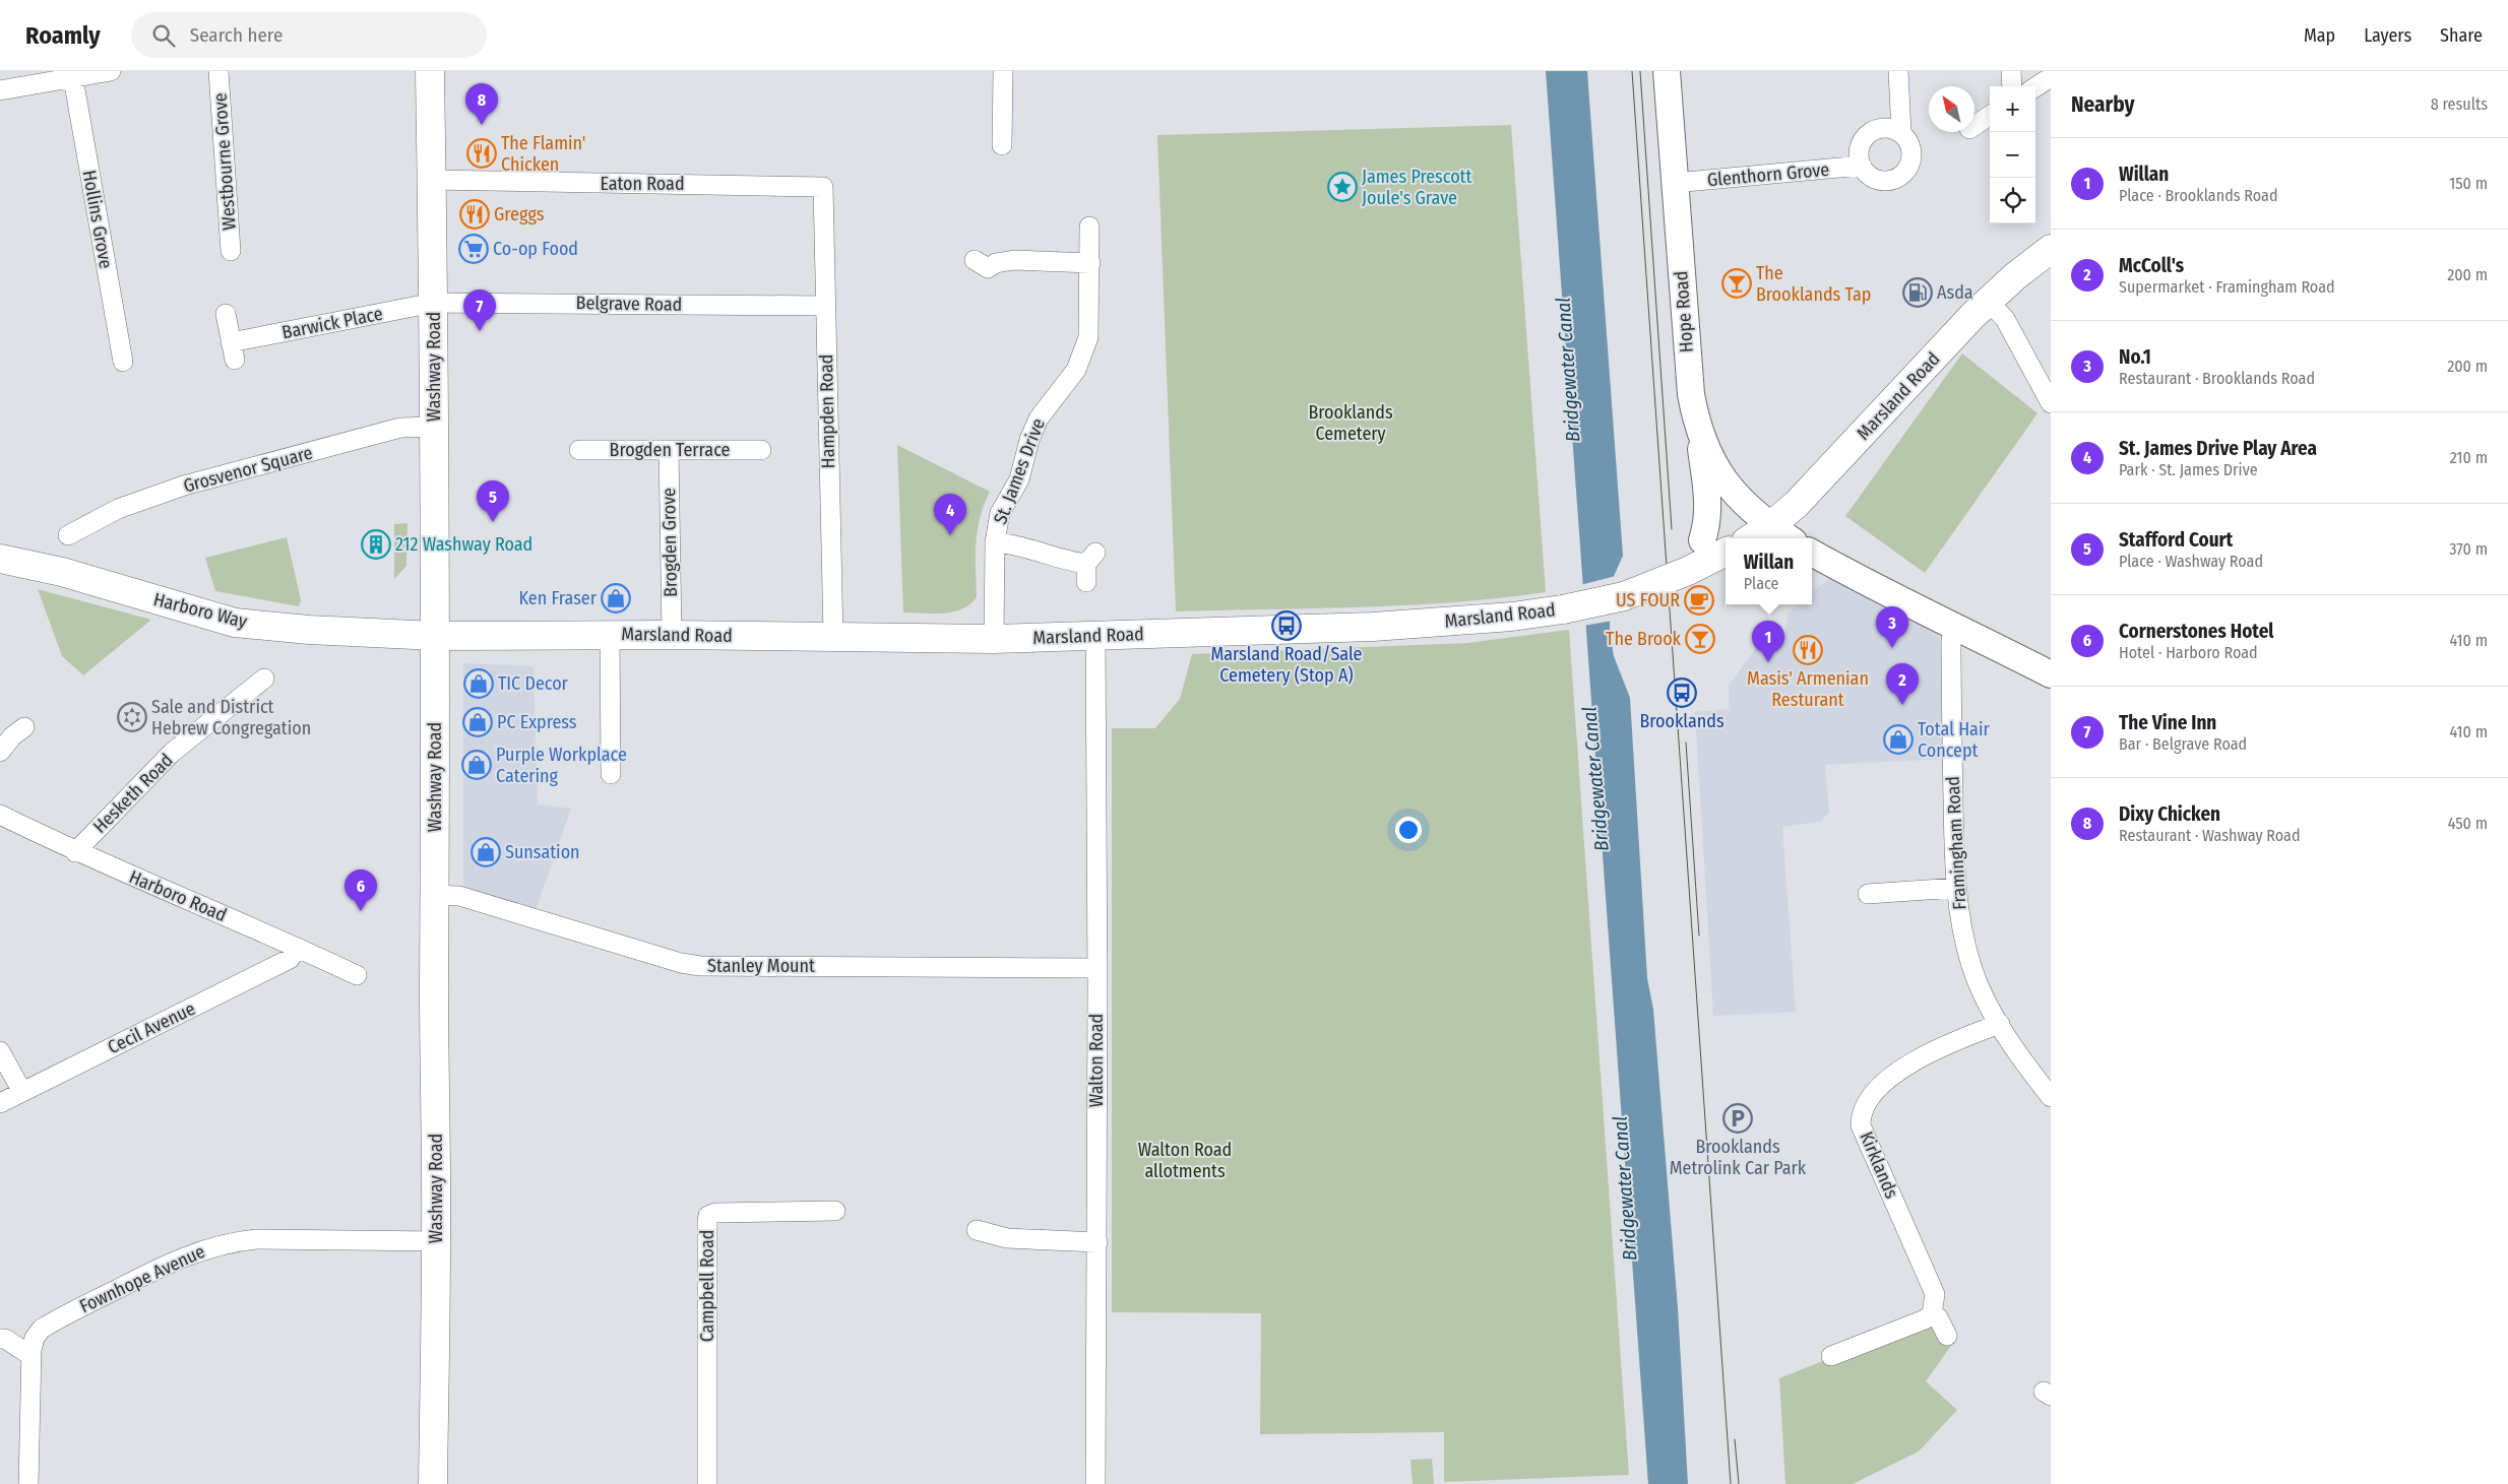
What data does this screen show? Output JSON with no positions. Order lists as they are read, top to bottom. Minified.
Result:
{"streets":{"main road":["Washway Road","Marsland Road","Harboro Way"],"street":["Westbourne Grove","Glenthorn Grove","Eaton Road","Hollins Grove","Belgrave Road","Hope Road","Barwick Place","Hampden Road","Brogden Terrace","Grosvenor Square","St. James Drive","Brogden Grove","Hesketh Road","Framingham Road","Harboro Road","Stanley Mount","Cecil Avenue","Walton Road","Kirklands","Fownhope Avenue","Campbell Road"]},"crossings":[["Glenthorn Grove","Hope Road"],["Eaton Road","Washway Road"],["Eaton Road","Hampden Road"],["Belgrave Road","Barwick Place"],["Belgrave Road","Washway Road"],["Belgrave Road","Hampden Road"],["Hope Road","Marsland Road"],["Barwick Place","Washway Road"],["Washway Road","Marsland Road"],["Washway Road","Grosvenor Square"],["Washway Road","Harboro Way"],["Washway Road","Stanley Mount"],["Washway Road","Fownhope Avenue"],["Marsland Road","Hampden Road"],["Marsland Road","St. James Drive"],["Marsland Road","Brogden Grove"],["Marsland Road","Harboro Way"],["Marsland Road","Walton Road"],["Brogden Terrace","Brogden Grove"],["Hesketh Road","Harboro Road"],["Framingham Road","Kirklands"],["Harboro Road","Cecil Avenue"],["Stanley Mount","Walton Road"]],"water":["Bridgewater Canal"],"parks":["Brooklands Cemetery","Walton Road allotments"],"places":{"restaurant":["The Flamin' Chicken","Greggs","Masis' Armenian Resturant"],"place":["James Prescott Joule's Grave"],"supermarket":["Co-op Food"],"bar":["The Brooklands Tap","The Brook"],"fuel station":["Asda"],"building":["212 Washway Road"],"shop":["Ken Fraser","TIC Decor","PC Express","Total Hair Concept","Purple Workplace Catering","Sunsation"],"cafe":["US FOUR"],"bus stop":["Marsland Road/Sale Cemetery (Stop A)","Brooklands"],"synagogue":["Sale and District Hebrew Congregation"],"parking":["Brooklands Metrolink Car Park"]},"north":"top left","page":{"header":"Roamly","search":"Search here","nav":["Map","Layers","Share"],"heading":["Nearby","8 results"],"pins":["8","7","5","4","3","1","2","6"],"map_buttons":["+","−"],"list":[{"mark":"1","name":"Willan","note":"Place · Brooklands Road","value":"150 m"},{"mark":"2","name":"McColl's","note":"Supermarket · Framingham Road","value":"200 m"},{"mark":"3","name":"No.1","note":"Restaurant · Brooklands Road","value":"200 m"},{"mark":"4","name":"St. James Drive Play Area","note":"Park · St. James Drive","value":"210 m"},{"mark":"5","name":"Stafford Court","note":"Place · Washway Road","value":"370 m"},{"mark":"6","name":"Cornerstones Hotel","note":"Hotel · Harboro Road","value":"410 m"},{"mark":"7","name":"The Vine Inn","note":"Bar · Belgrave Road","value":"410 m"},{"mark":"8","name":"Dixy Chicken","note":"Restaurant · Washway Road","value":"450 m"}],"popup":["Willan","Place"]}}
